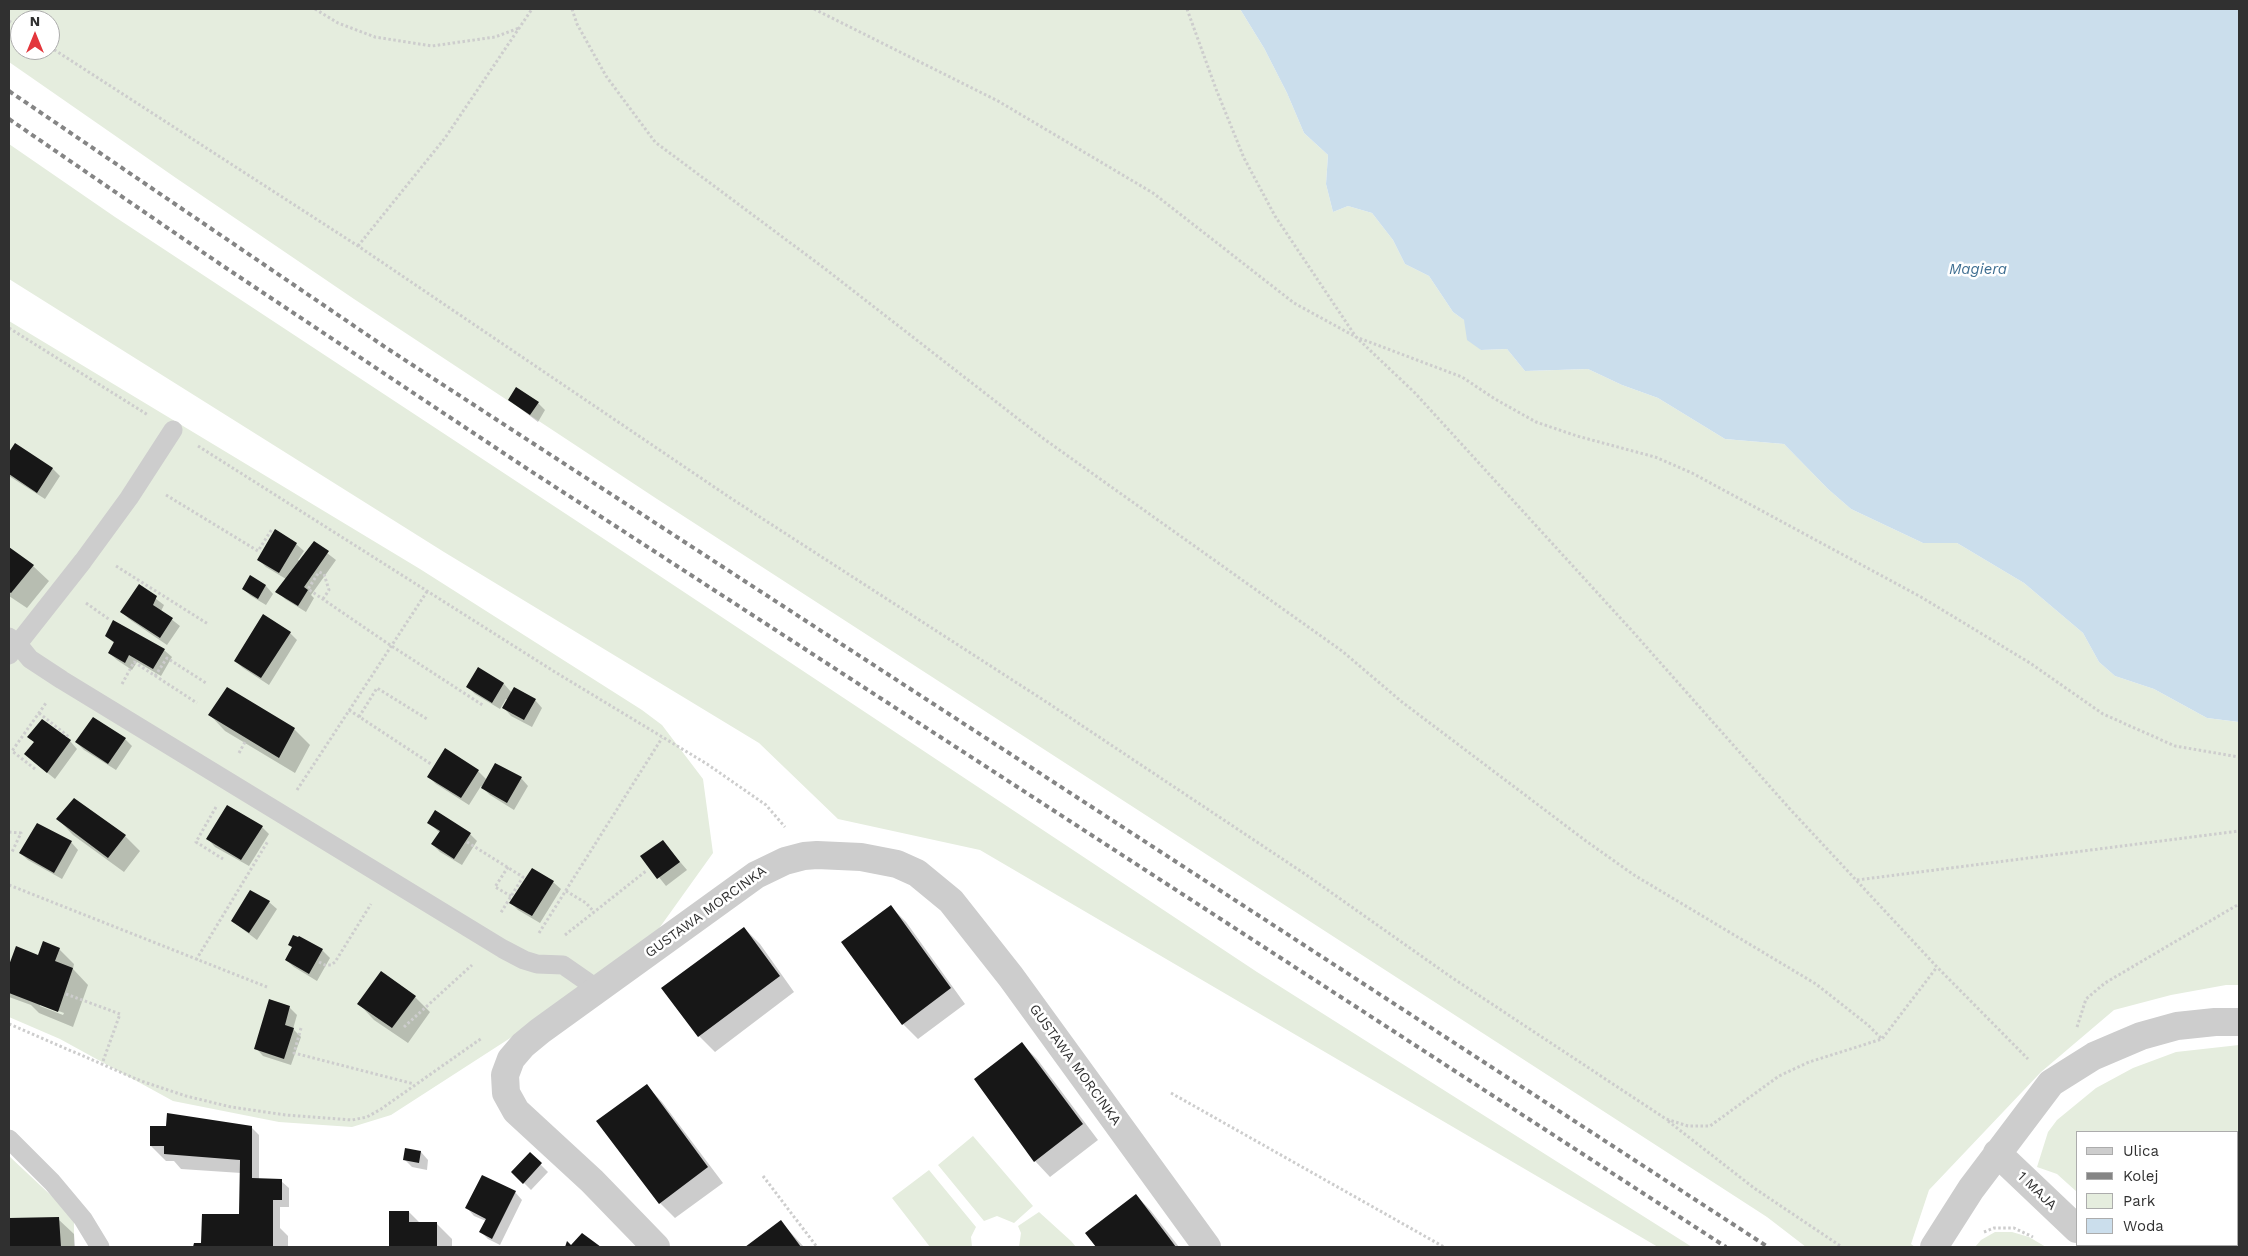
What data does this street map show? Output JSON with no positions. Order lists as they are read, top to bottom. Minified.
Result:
{"streets":{"street":["GUSTAWA MORCINKA","1 MAJA"]},"water":["Magiera"],"legend":["Ulica","Kolej","Park","Woda"],"north":"top"}
